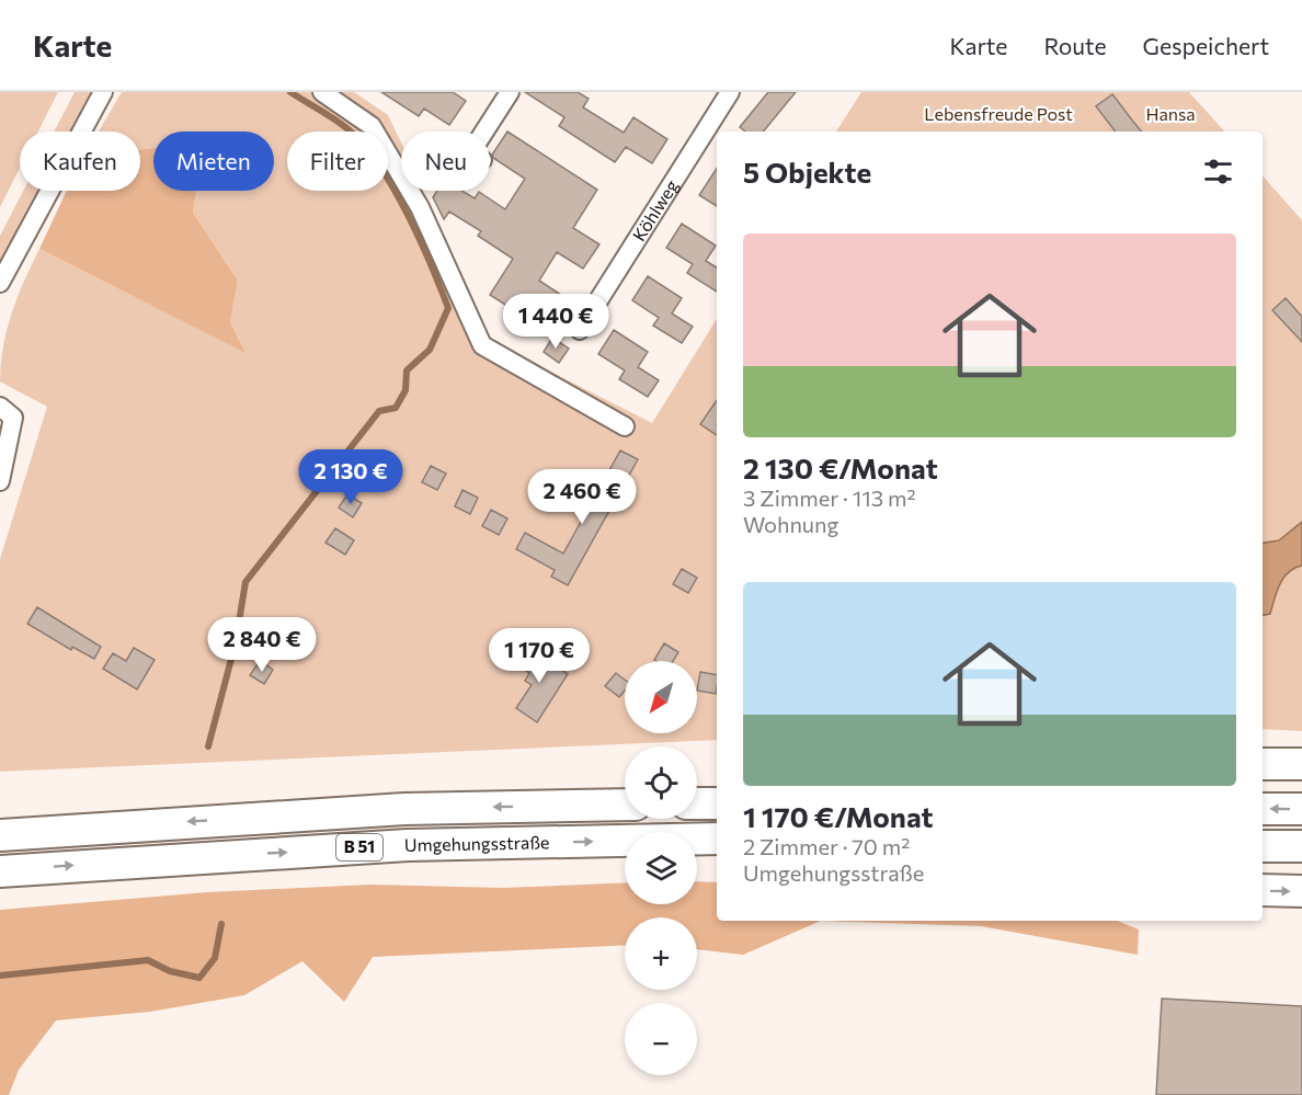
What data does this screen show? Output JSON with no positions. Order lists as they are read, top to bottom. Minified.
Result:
{"streets":{"highway":["Umgehungsstraße","B 51"],"street":["Köhlweg"]},"parks":["Lebensfreude Post","Hansa"],"north":"bottom left","page":{"header":"Karte","nav":["Karte","Route","Gespeichert"],"chip":["Kaufen","Mieten","Filter","Neu"],"heading":"5 Objekte","list":[{"name":"2 130 €/Monat","note":"3 Zimmer · 113 m² · Wohnung"},{"name":"1 170 €/Monat","note":"2 Zimmer · 70 m² · Umgehungsstraße"}],"price":["1 440 €","2 130 €","2 460 €","2 840 €","1 170 €"],"map_buttons":["+","−"]}}
